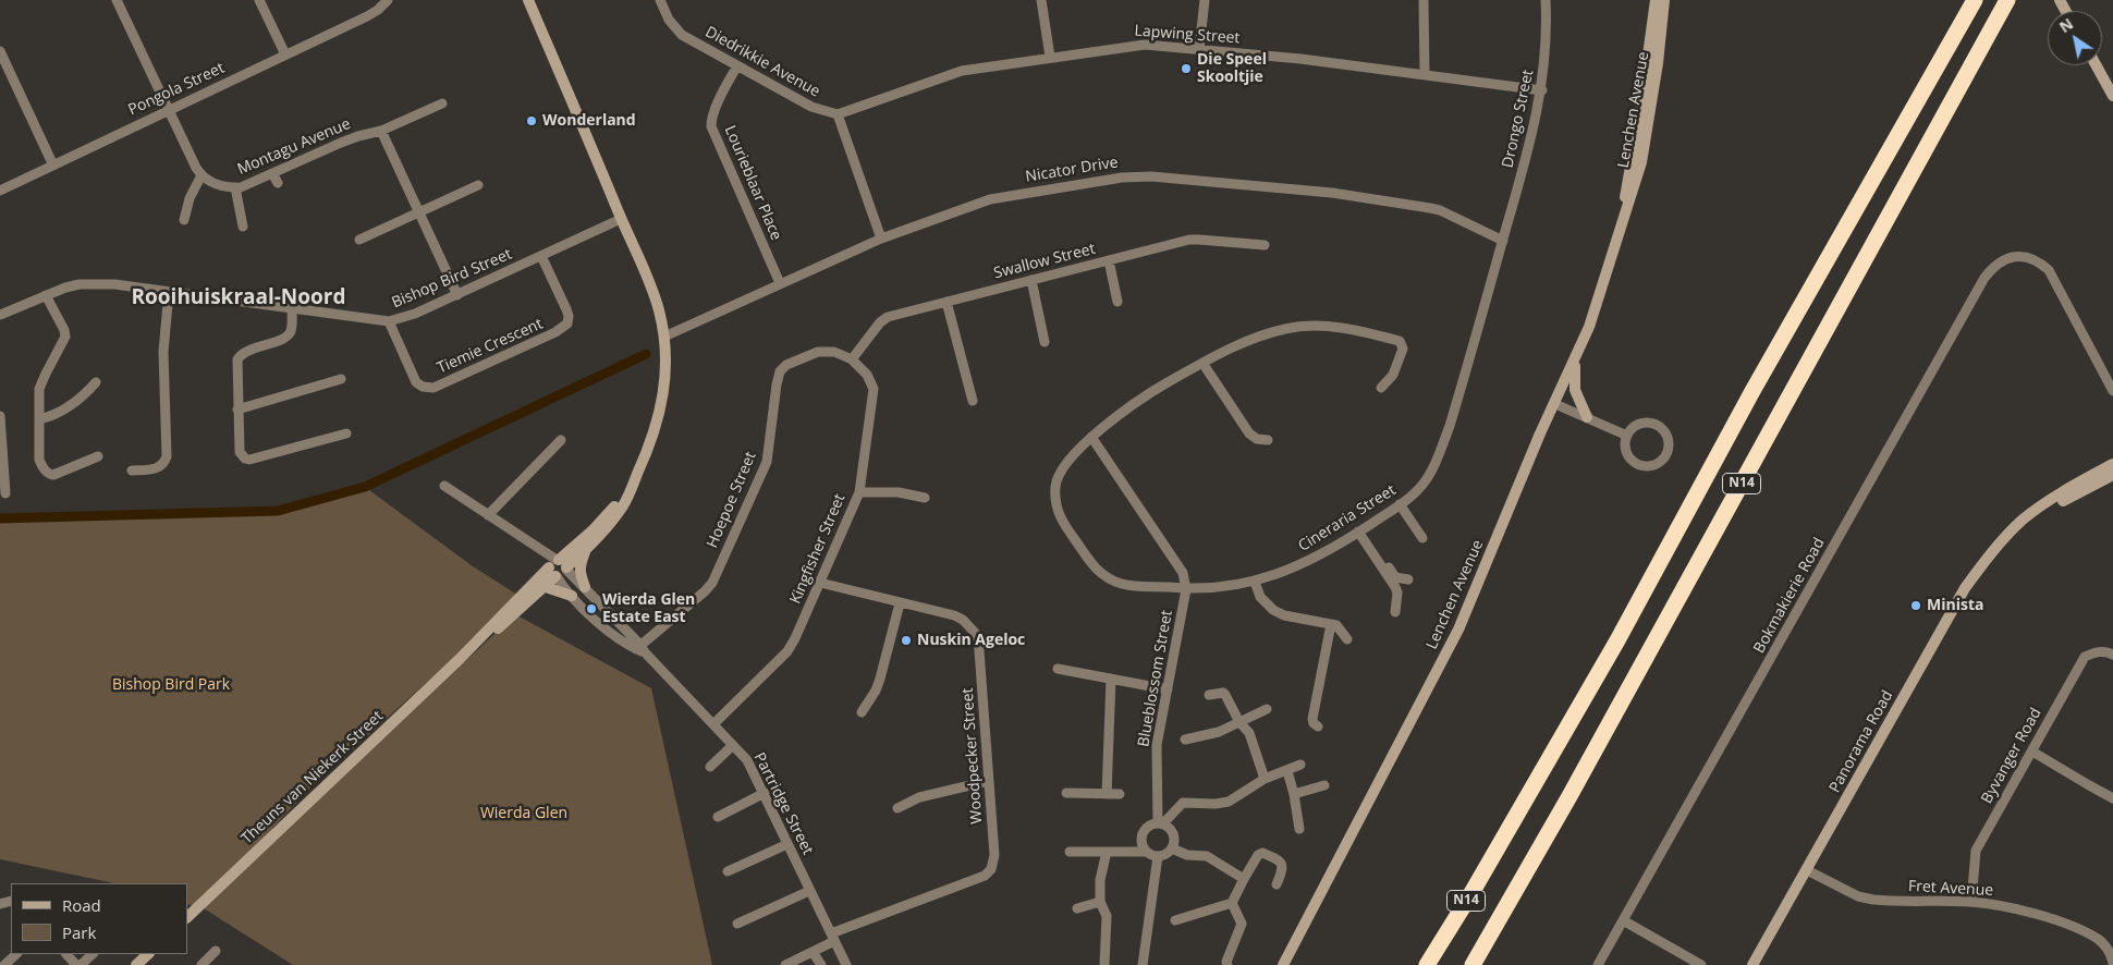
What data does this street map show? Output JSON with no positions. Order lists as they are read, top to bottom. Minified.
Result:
{"streets":{"highway":["N14"],"street":["Lapwing Street","Diedrikkie Avenue","Pongola Street","Lenchen Avenue","Drongo Street","Montagu Avenue","Nicator Drive","Lourieblaar Place","Swallow Street","Bishop Bird Street","Tiemie Crescent","Hoepoe Street","Cineraria Street","Kingfisher Street","Bokmakierie Road","Blueblossom Street","Panorama Road","Woodpecker Street","Byvanger Road","Theuns van Niekerk Street","Partridge Street","Fret Avenue"]},"crossings":[["Lapwing Street","Diedrikkie Avenue"],["Lapwing Street","Drongo Street"],["Diedrikkie Avenue","Lourieblaar Place"],["Drongo Street","Nicator Drive"],["Drongo Street","Cineraria Street"],["Nicator Drive","Lourieblaar Place"],["Nicator Drive","Cineraria Street"],["Nicator Drive","Theuns van Niekerk Street"],["Swallow Street","Hoepoe Street"],["Swallow Street","Kingfisher Street"],["Bishop Bird Street","Tiemie Crescent"],["Bishop Bird Street","Theuns van Niekerk Street"],["Hoepoe Street","Kingfisher Street"],["Hoepoe Street","Partridge Street"],["Cineraria Street","Blueblossom Street"],["Kingfisher Street","Woodpecker Street"],["Kingfisher Street","Partridge Street"],["Panorama Road","Fret Avenue"],["Woodpecker Street","Partridge Street"],["Byvanger Road","Fret Avenue"],["Theuns van Niekerk Street","Partridge Street"]],"districts":["Rooihuiskraal-Noord"],"parks":["Bishop Bird Park","Wierda Glen"],"places":["Die Speel Skooltjie","Wonderland","Minista","Wierda Glen Estate East","Nuskin Ageloc"],"legend":["Road","Park"],"north":"top left"}
